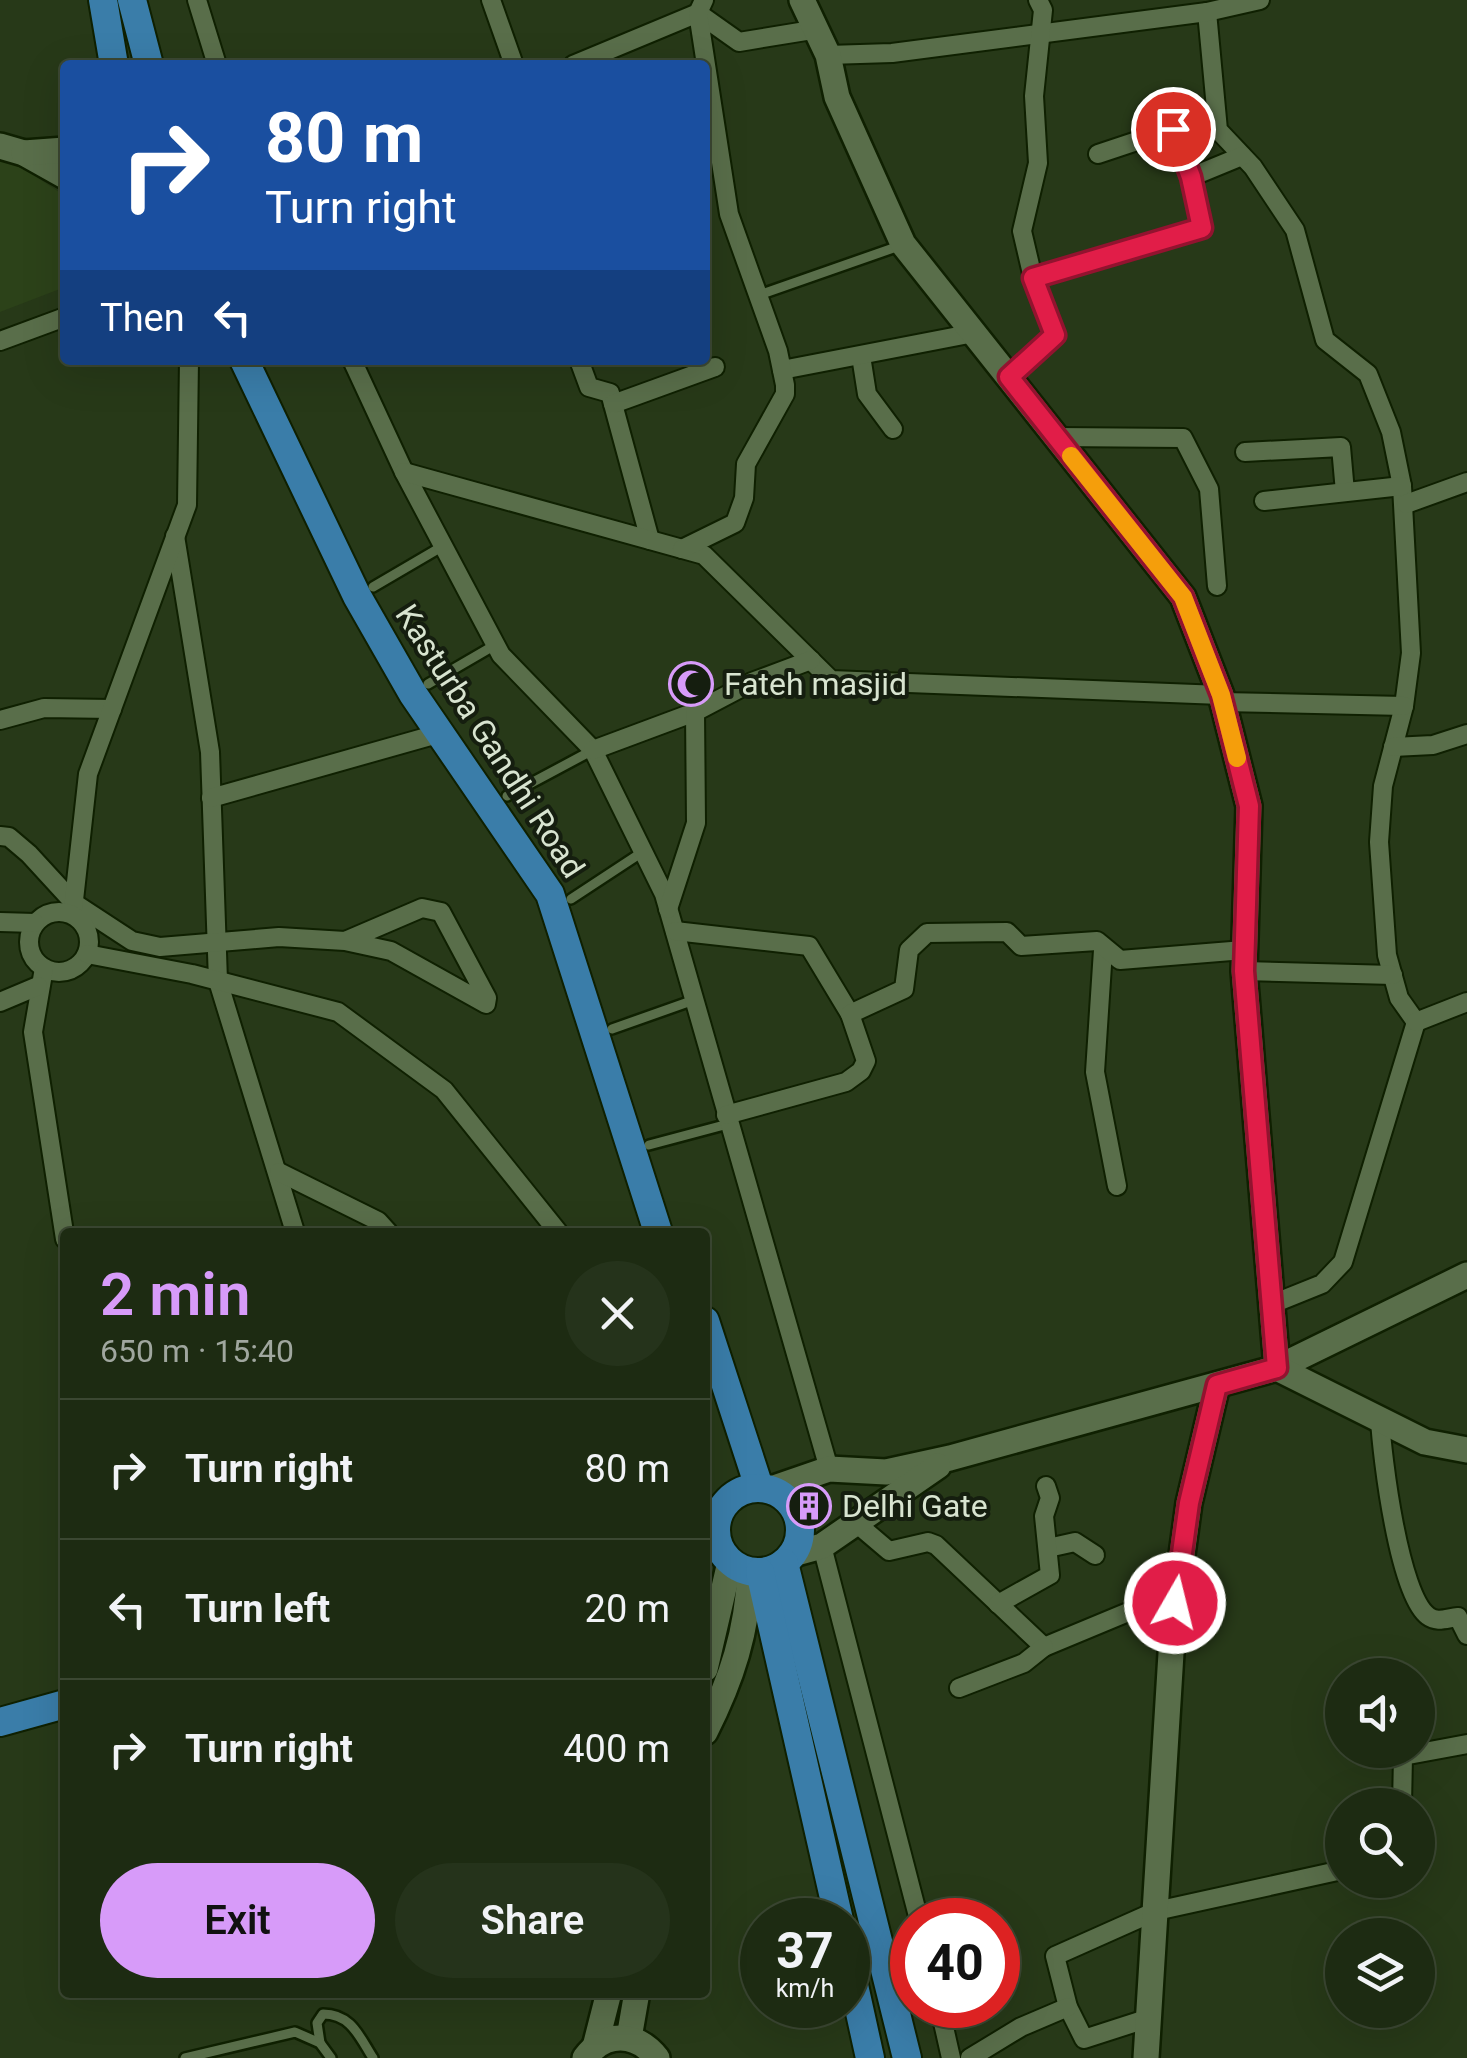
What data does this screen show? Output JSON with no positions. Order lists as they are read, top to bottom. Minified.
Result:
{"streets":{"main road":["Kasturba Gandhi Road"]},"places":{"mosque":["Fateh masjid"],"building":["Delhi Gate"]},"page":{"turn":["80 m","Turn right"],"then":"Then","heading":["2 min","650 m · 15:40"],"list":[{"name":"Turn right","value":"80 m"},{"name":"Turn left","value":"20 m"},{"name":"Turn right","value":"400 m"}],"buttons":["Exit","Share"],"speed":"37 km/h","limit":"40"}}
